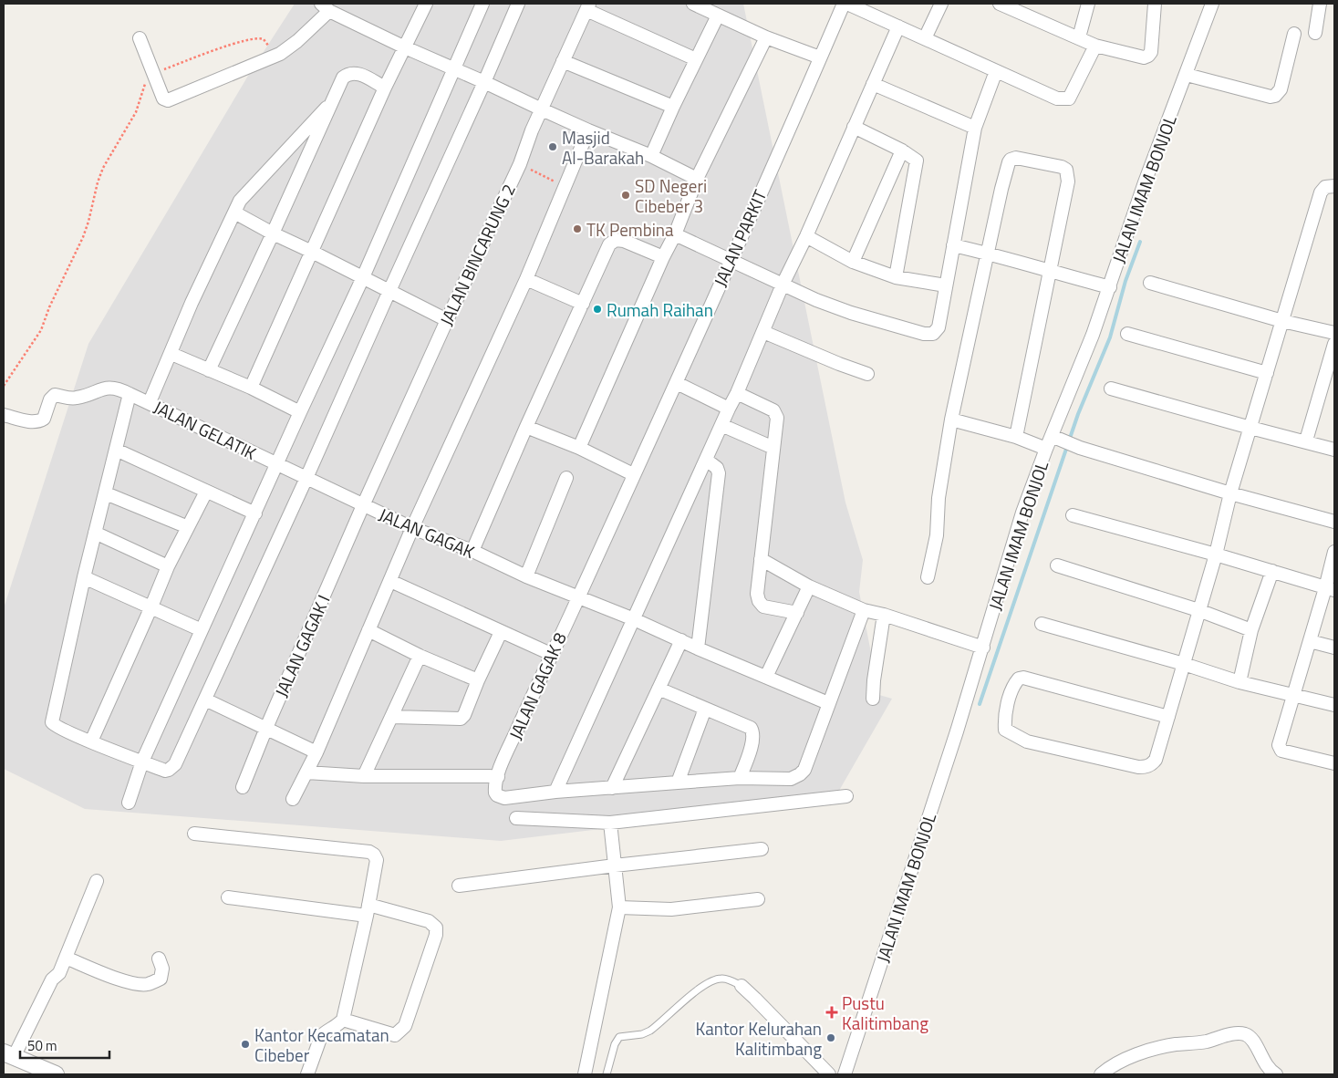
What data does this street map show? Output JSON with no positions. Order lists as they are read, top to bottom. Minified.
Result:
{"streets":{"street":["JALAN IMAM BONJOL","JALAN PARKIT","JALAN BINCARUNG 2","JALAN GELATIK","JALAN GAGAK","JALAN GAGAK I","JALAN GAGAK 8"]},"crossings":[["JALAN PARKIT","JALAN GAGAK"],["JALAN PARKIT","JALAN GAGAK 8"],["JALAN BINCARUNG 2","JALAN GAGAK"],["JALAN BINCARUNG 2","JALAN GAGAK I"],["JALAN GELATIK","JALAN GAGAK"],["JALAN GAGAK","JALAN GAGAK I"],["JALAN GAGAK","JALAN GAGAK 8"]],"places":{"other":["Masjid Al-Barakah","SD Negeri Cibeber 3","TK Pembina","Rumah Raihan","Kantor Kelurahan Kalitimbang","Kantor Kecamatan Cibeber"],"health":["Pustu Kalitimbang"]},"scale_bar":"50 m"}
